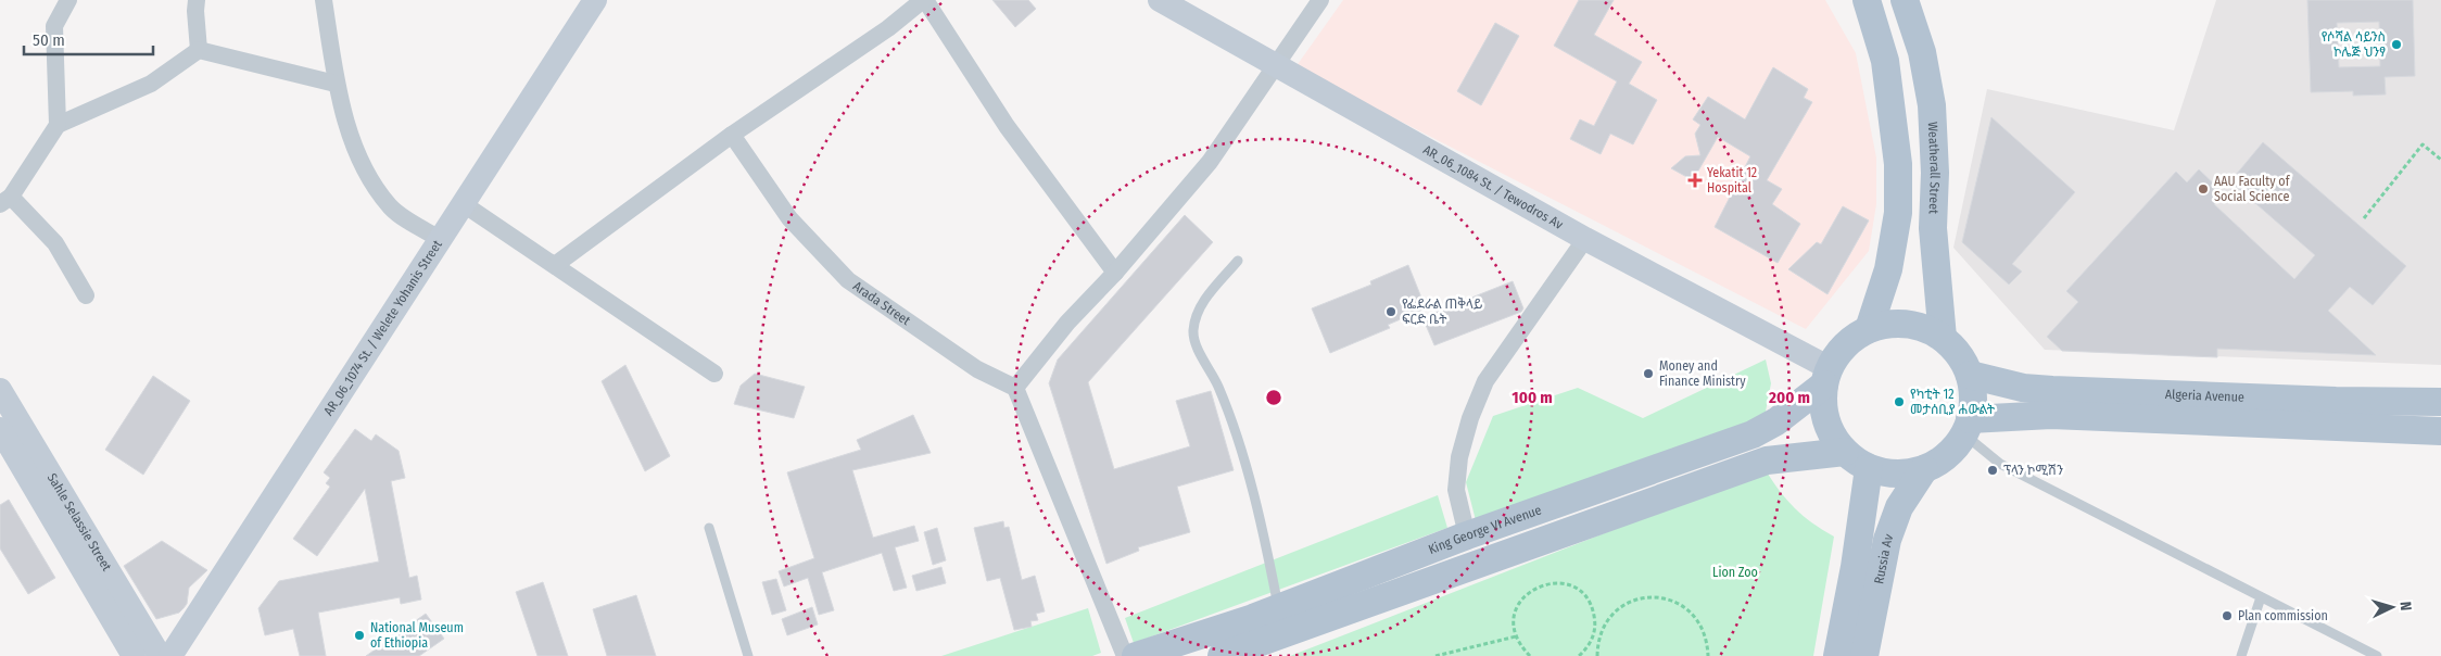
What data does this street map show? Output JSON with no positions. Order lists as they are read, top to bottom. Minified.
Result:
{"streets":{"main road":["Weatherall Street","AR_06_1084 St. / Tewodros Av","AR_06_1074 St. / Welete Yohanis Street","Algeria Avenue","Sahle Selassie Street","King George VI Avenue","Russia Av"],"street":["Arada Street"]},"crossings":[["Weatherall Street","AR_06_1084 St. / Tewodros Av"],["Weatherall Street","Algeria Avenue"],["Weatherall Street","King George VI Avenue"],["Weatherall Street","Russia Av"],["AR_06_1084 St. / Tewodros Av","Algeria Avenue"],["AR_06_1084 St. / Tewodros Av","King George VI Avenue"],["AR_06_1084 St. / Tewodros Av","Russia Av"],["Algeria Avenue","King George VI Avenue"],["Algeria Avenue","Russia Av"],["King George VI Avenue","Russia Av"]],"parks":["Lion Zoo"],"places":{"other":["የሶሻል ሳይንስ ኮሌጅ ህንፃ","AAU Faculty of Social Science","የፌደራል ጠቅላይ ፍርድ ቤት","Money and Finance Ministry","የካቲት 12 መታሰቢያ ሐውልት","ፕላን ኮሚሽን","Plan commission","National Museum of Ethiopia"],"health":["Yekatit 12 Hospital"]},"scale_bar":"50 m","north":"right","rings":["100 m","200 m"]}
